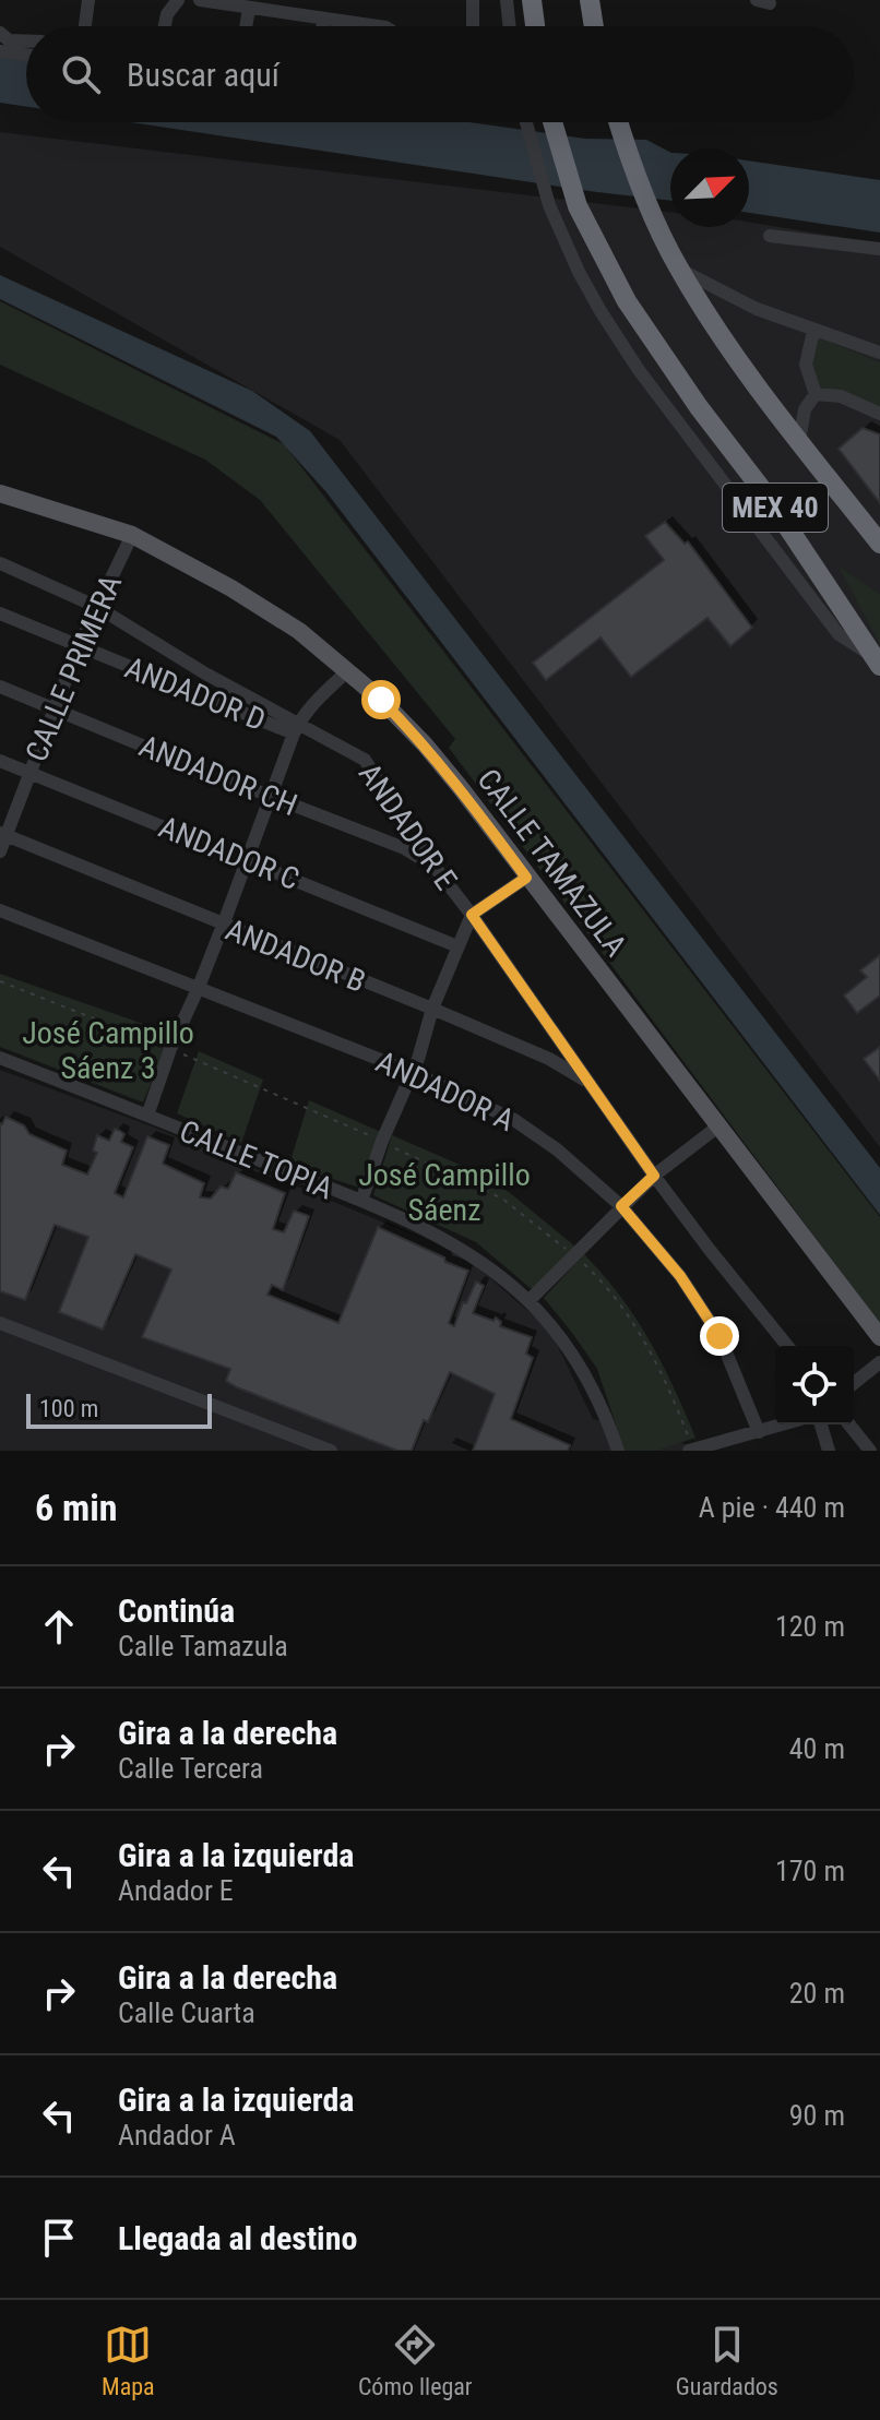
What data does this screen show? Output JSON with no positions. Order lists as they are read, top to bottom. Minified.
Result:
{"streets":{"highway":["MEX 40"],"main road":["CALLE TAMAZULA"],"street":["CALLE PRIMERA","ANDADOR D","ANDADOR CH","ANDADOR E","ANDADOR C","ANDADOR B","ANDADOR A","CALLE TOPIA"]},"crossings":[["CALLE PRIMERA","ANDADOR D"],["CALLE PRIMERA","ANDADOR CH"],["CALLE PRIMERA","ANDADOR E"],["CALLE PRIMERA","ANDADOR C"],["CALLE PRIMERA","CALLE TAMAZULA"],["CALLE PRIMERA","ANDADOR B"],["ANDADOR D","ANDADOR E"],["ANDADOR CH","ANDADOR E"],["ANDADOR E","ANDADOR B"]],"parks":["José Campillo Sáenz 3","José Campillo Sáenz"],"scale_bar":"100 m","north":"top right","page":{"search":"Buscar aquí","scale":"100 m","heading":["6 min","A pie · 440 m"],"list":[["Continúa","Calle Tamazula","120 m"],["Gira a la derecha","Calle Tercera","40 m"],["Gira a la izquierda","Andador E","170 m"],["Gira a la derecha","Calle Cuarta","20 m"],["Gira a la izquierda","Andador A","90 m"],"Llegada al destino"],"nav":["Mapa","Cómo llegar","Guardados"]}}
